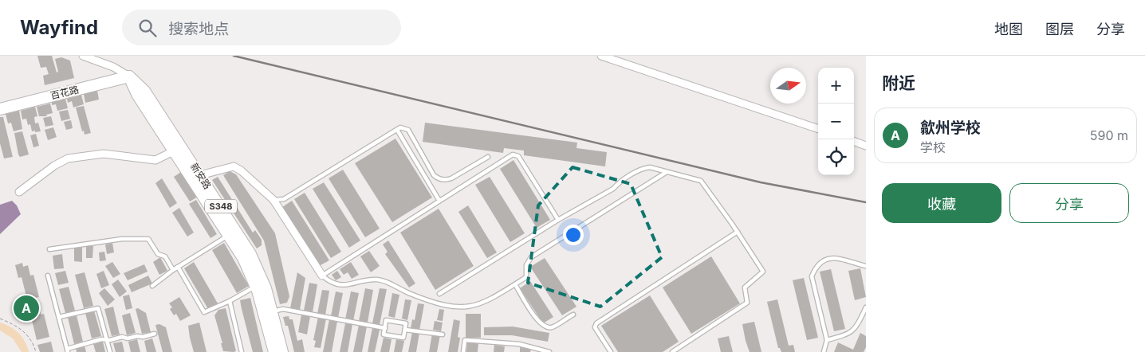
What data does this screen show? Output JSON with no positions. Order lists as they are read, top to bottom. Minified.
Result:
{"streets":{"main road":["百花路","新安路","S348"]},"crossings":[["百花路","新安路"]],"north":"right","page":{"header":"Wayfind","search":"搜索地点","nav":["地图","图层","分享"],"heading":"附近","map_buttons":["+","−"],"list":[{"mark":"A","name":"歙州学校","note":"学校","value":"590 m"}],"buttons":["收藏","分享"],"pins":"A"}}
